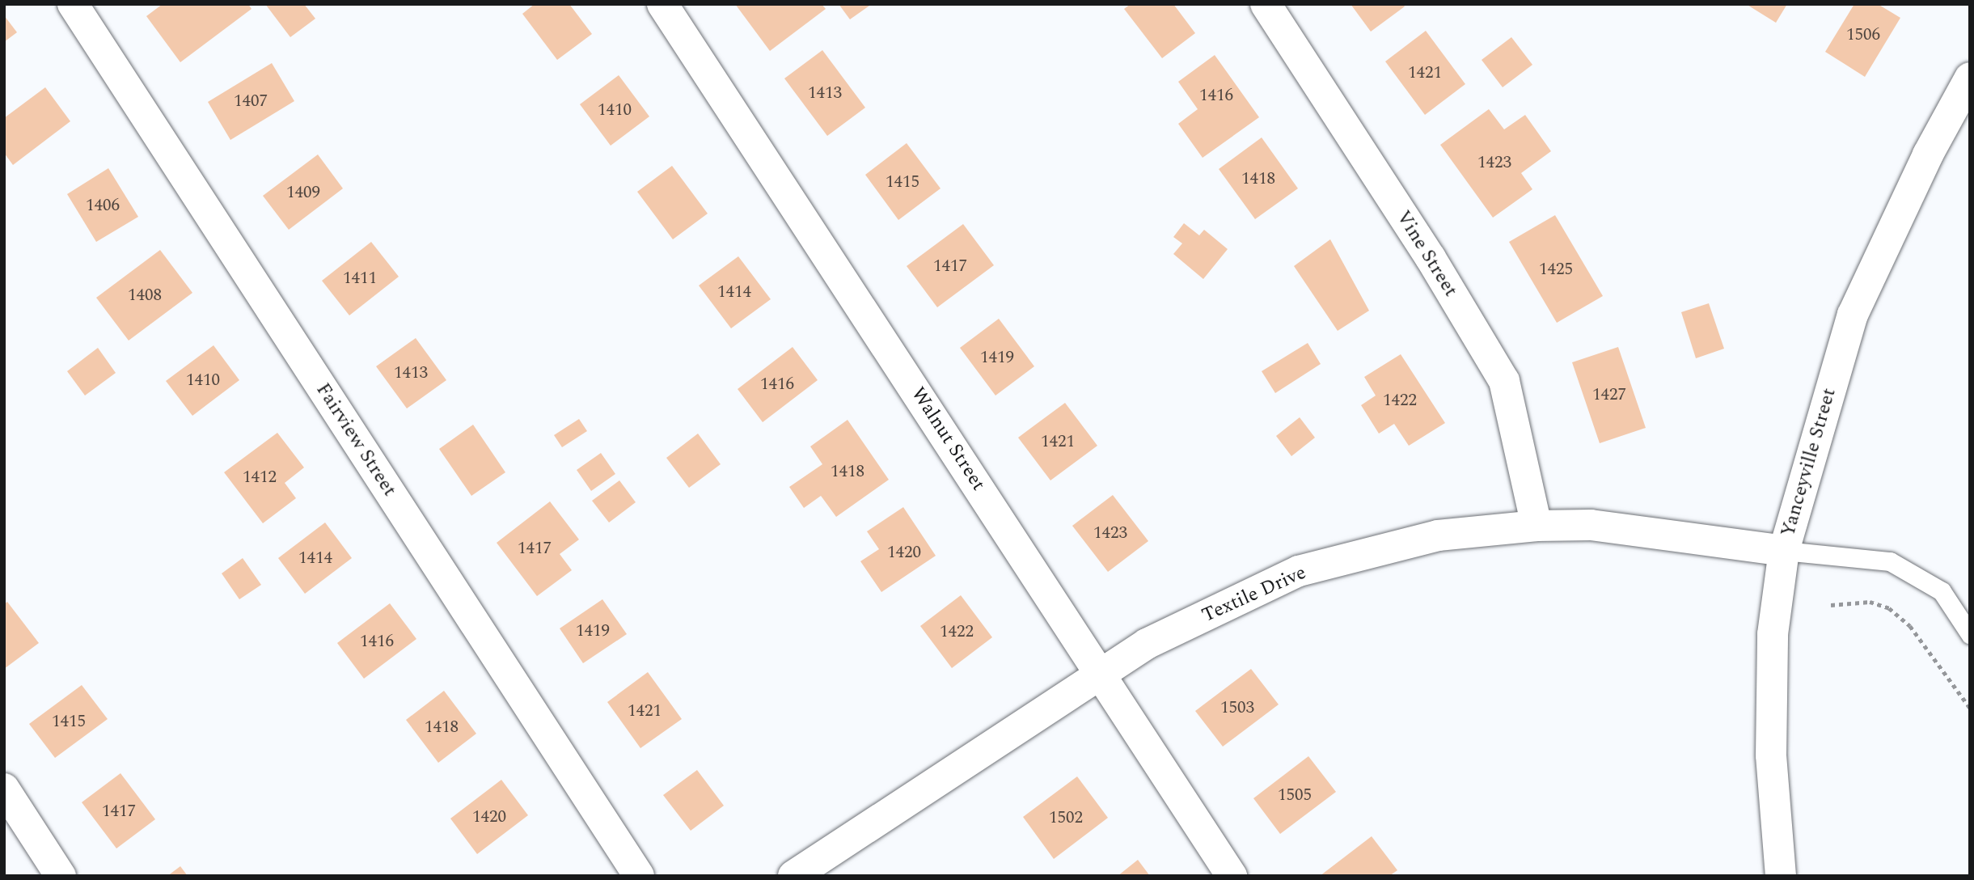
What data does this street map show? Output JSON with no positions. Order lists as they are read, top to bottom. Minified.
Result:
{"streets":{"street":["Vine Street","Walnut Street","Fairview Street","Yanceyville Street","Textile Drive"]},"crossings":[["Vine Street","Textile Drive"],["Walnut Street","Textile Drive"],["Yanceyville Street","Textile Drive"]],"house_numbers":["1506","1421","1413","1416","1407","1410","1423","1418","1415","1409","1406","1417","1425","1411","1414","1408","1419","1413","1410","1416","1427","1422","1421","1418","1412","1423","1417","1420","1414","1419","1422","1416","1503","1421","1415","1418","1505","1417","1420","1502"]}
